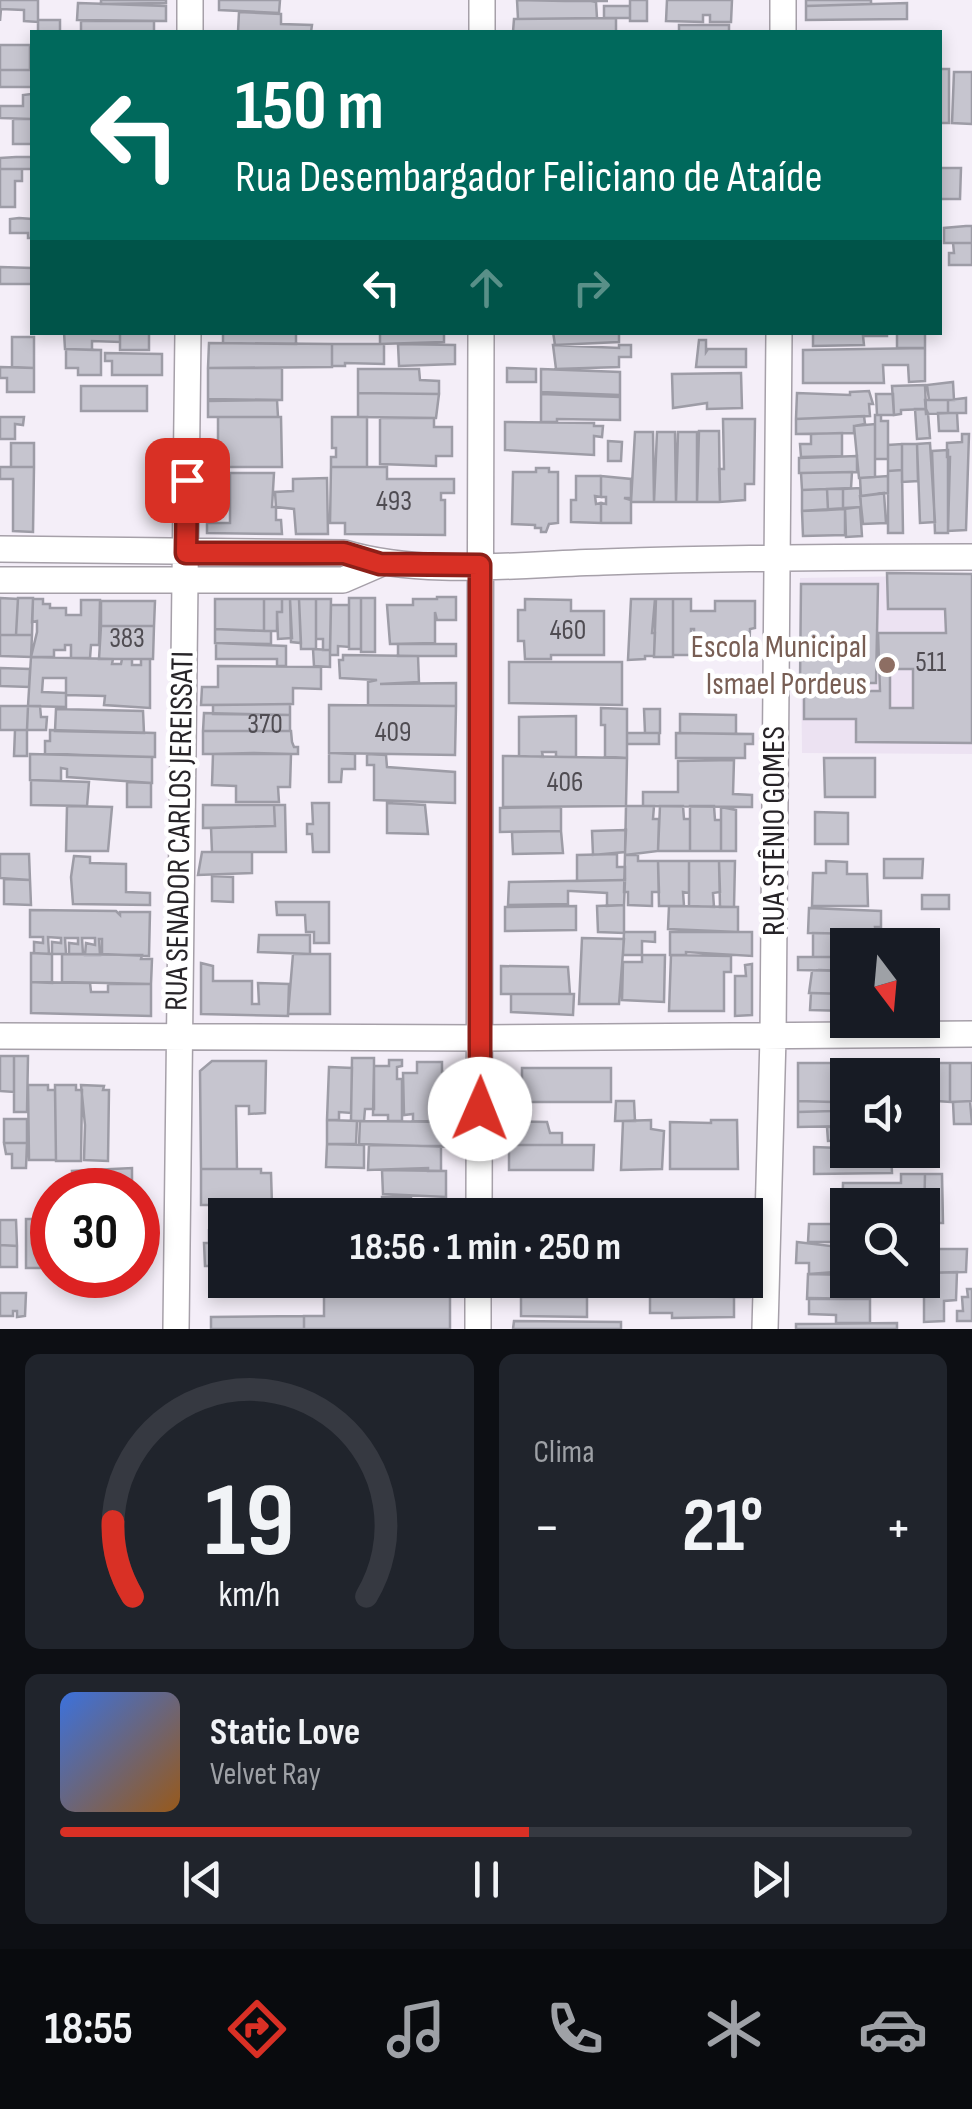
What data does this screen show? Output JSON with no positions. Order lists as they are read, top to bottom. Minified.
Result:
{"streets":{"street":["RUA SENADOR CARLOS JEREISSATI","RUA STÊNIO GOMES"]},"places":["Escola Municipal Ismael Pordeus"],"house_numbers":["493","460","383","511","370","409","406"],"north":"bottom","page":{"turn":["150 m","Rua Desembargador Feliciano de Ataíde"],"limit":"30","trip":"18:56 · 1 min · 250 m","tile":"Clima","heat":["−","21°","+"],"song":["Static Love","Velvet Ray"],"tabs":"18:55","gauge":["19","km/h"]}}
